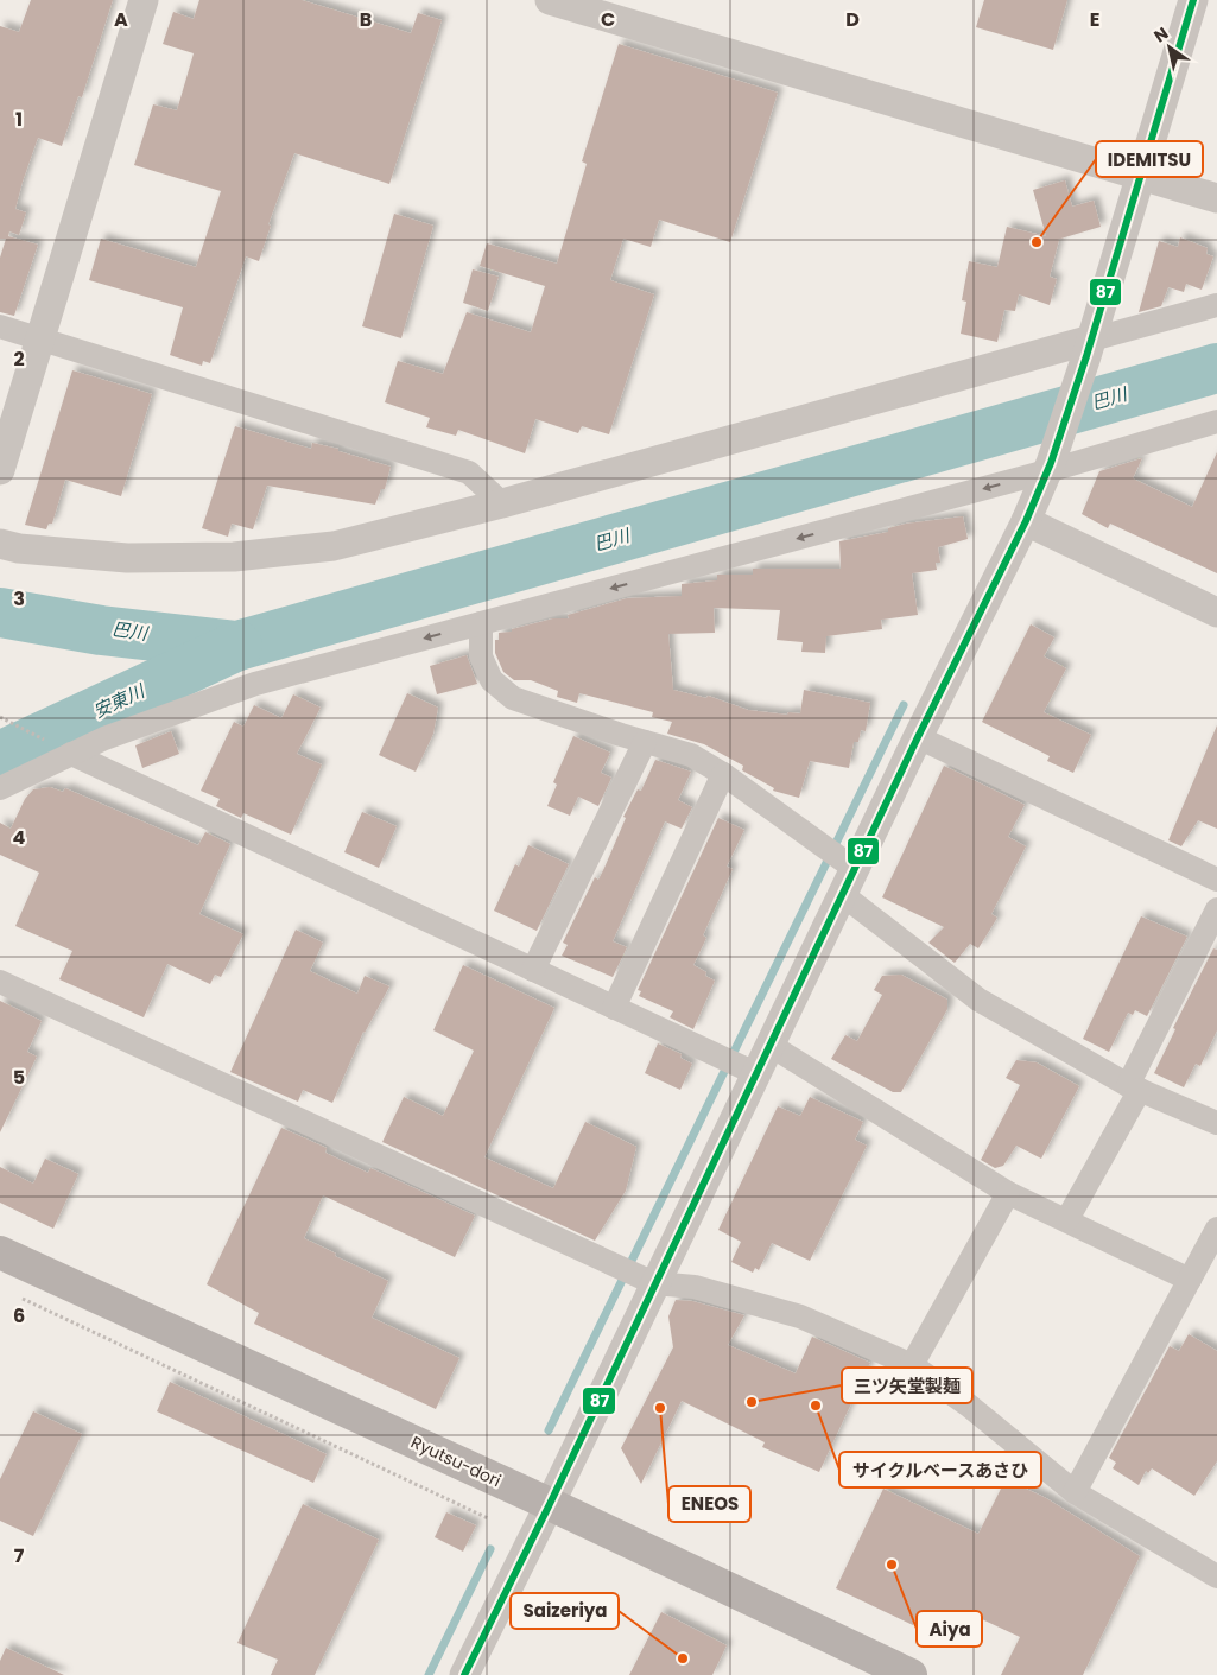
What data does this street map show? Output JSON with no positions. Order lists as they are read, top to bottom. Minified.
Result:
{"streets":{"main road":["Ryutsu-dori"]},"water":["巴川","安東川"],"places":["IDEMITSU","三ツ矢堂製麺","サイクルベースあさひ","ENEOS","Aiya","Saizeriya"],"lines":["transit line 87"],"north":"top left","grid":{"columns":["A","B","C","D","E"],"rows":["1","2","3","4","5","6","7"]}}
